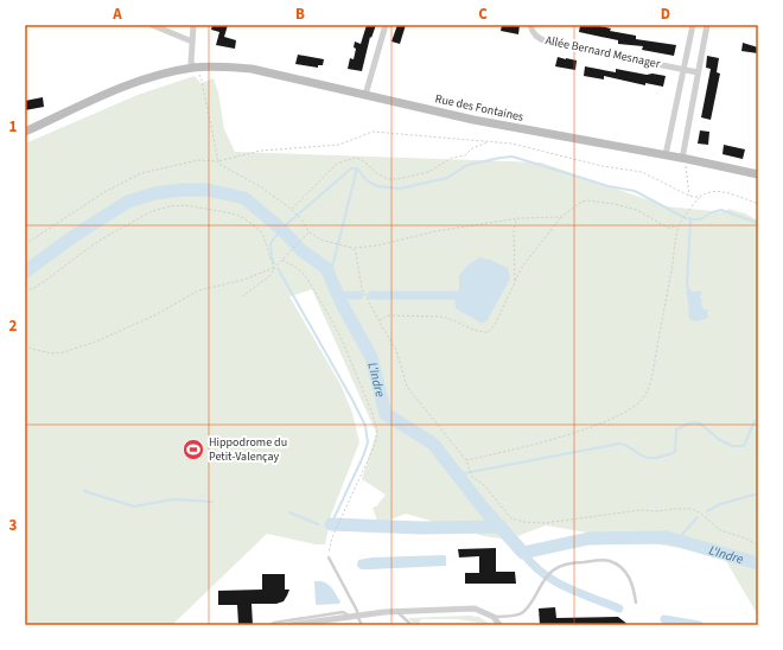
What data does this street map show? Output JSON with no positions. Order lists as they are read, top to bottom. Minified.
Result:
{"streets":{"street":["Allée Bernard Mesnager","Rue des Fontaines"]},"water":["L'Indre"],"places":{"sports":["Hippodrome du Petit-Valençay"]},"grid":{"columns":["A","B","C","D"],"rows":["1","2","3"]}}
